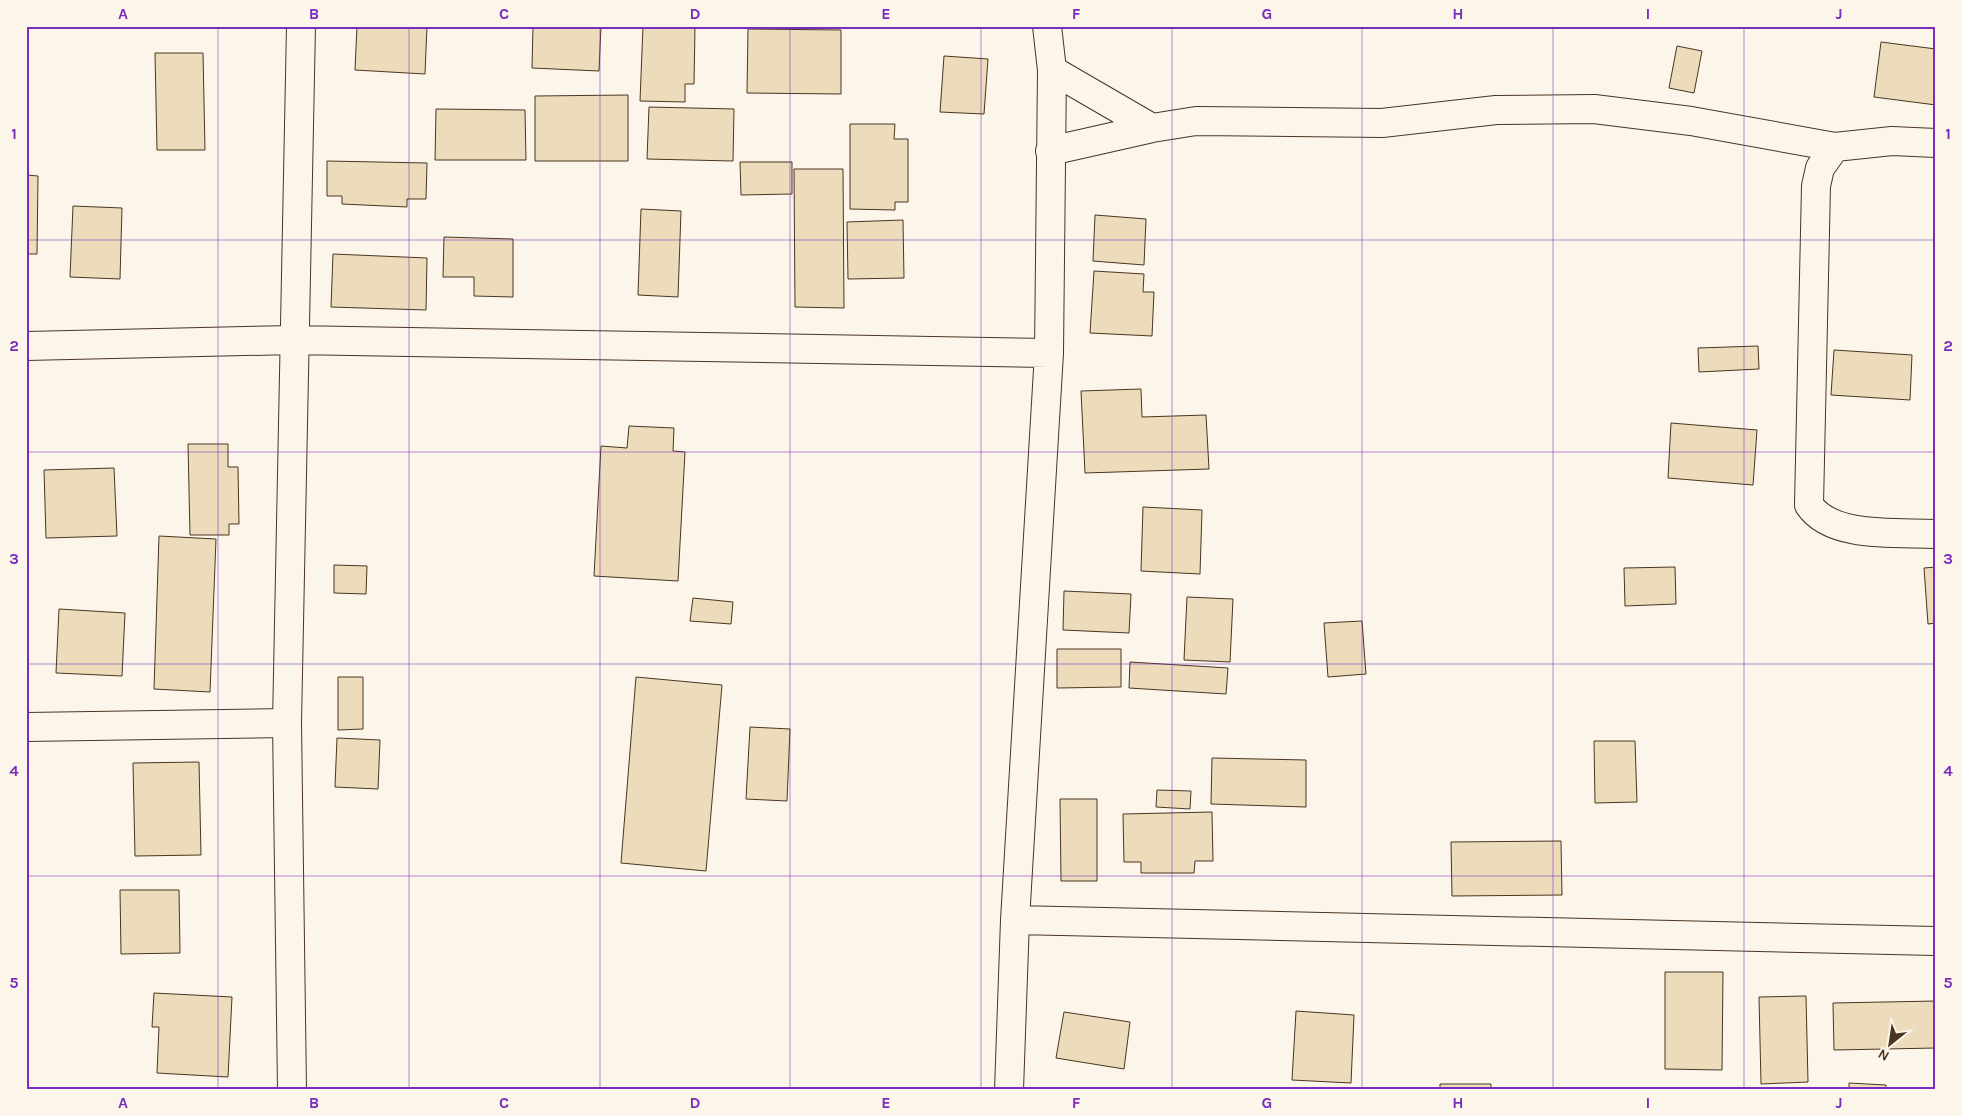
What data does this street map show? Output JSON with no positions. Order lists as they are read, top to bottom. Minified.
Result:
{"north":"bottom left","grid":{"columns":["A","B","C","D","E","F","G","H","I","J"],"rows":["1","2","3","4","5"]}}
